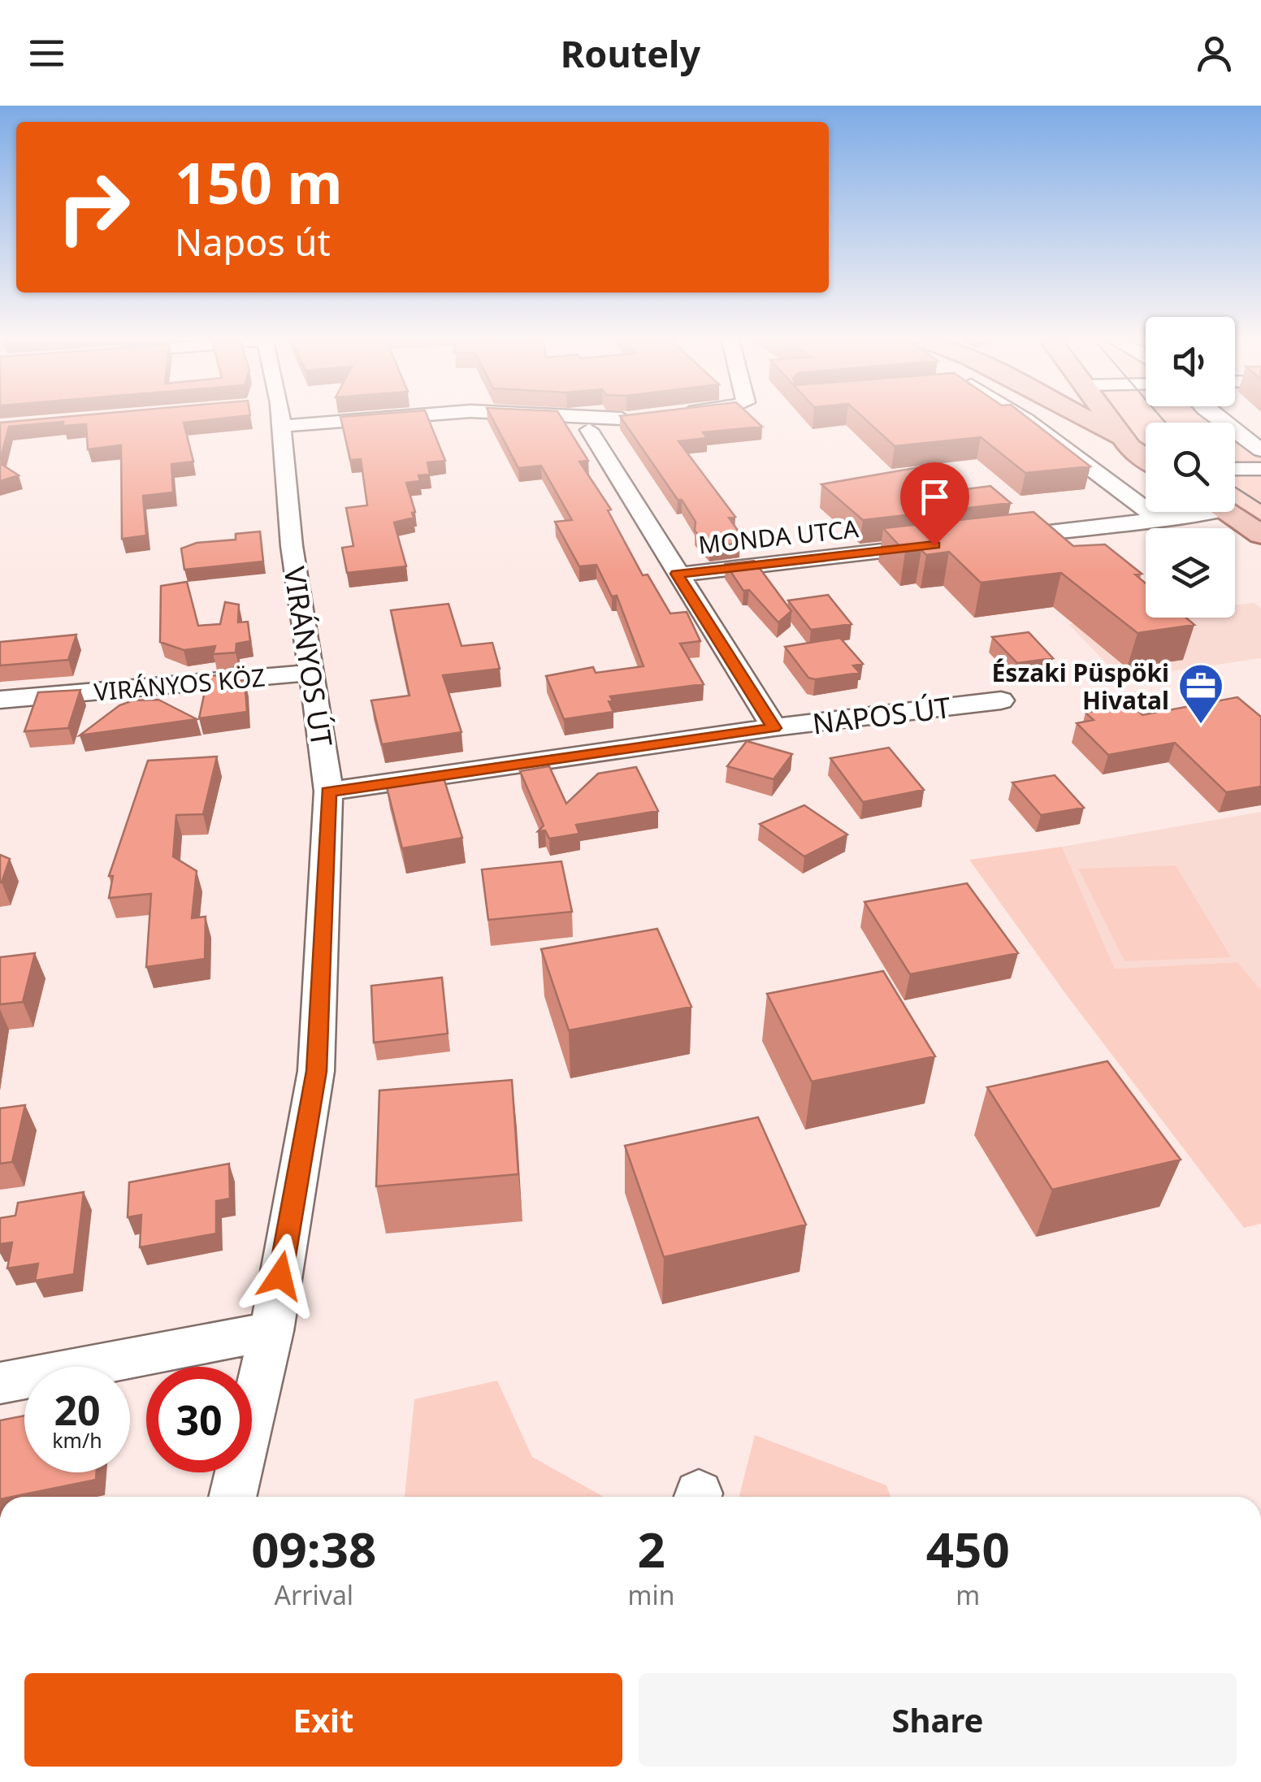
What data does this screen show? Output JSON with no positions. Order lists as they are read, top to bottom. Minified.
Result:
{"streets":{"street":["MONDA UTCA","VIRÁNYOS ÚT","VIRÁNYOS KÖZ","NAPOS ÚT"]},"crossings":[["VIRÁNYOS ÚT","VIRÁNYOS KÖZ"],["VIRÁNYOS ÚT","NAPOS ÚT"]],"places":{"office":["Északi Püspöki Hivatal"]},"page":{"header":"Routely","turn":["150 m","Napos út"],"speed":"20 km/h","limit":"30","eta":["09:38","Arrival","2","min","450","m"],"buttons":["Exit","Share"]}}
